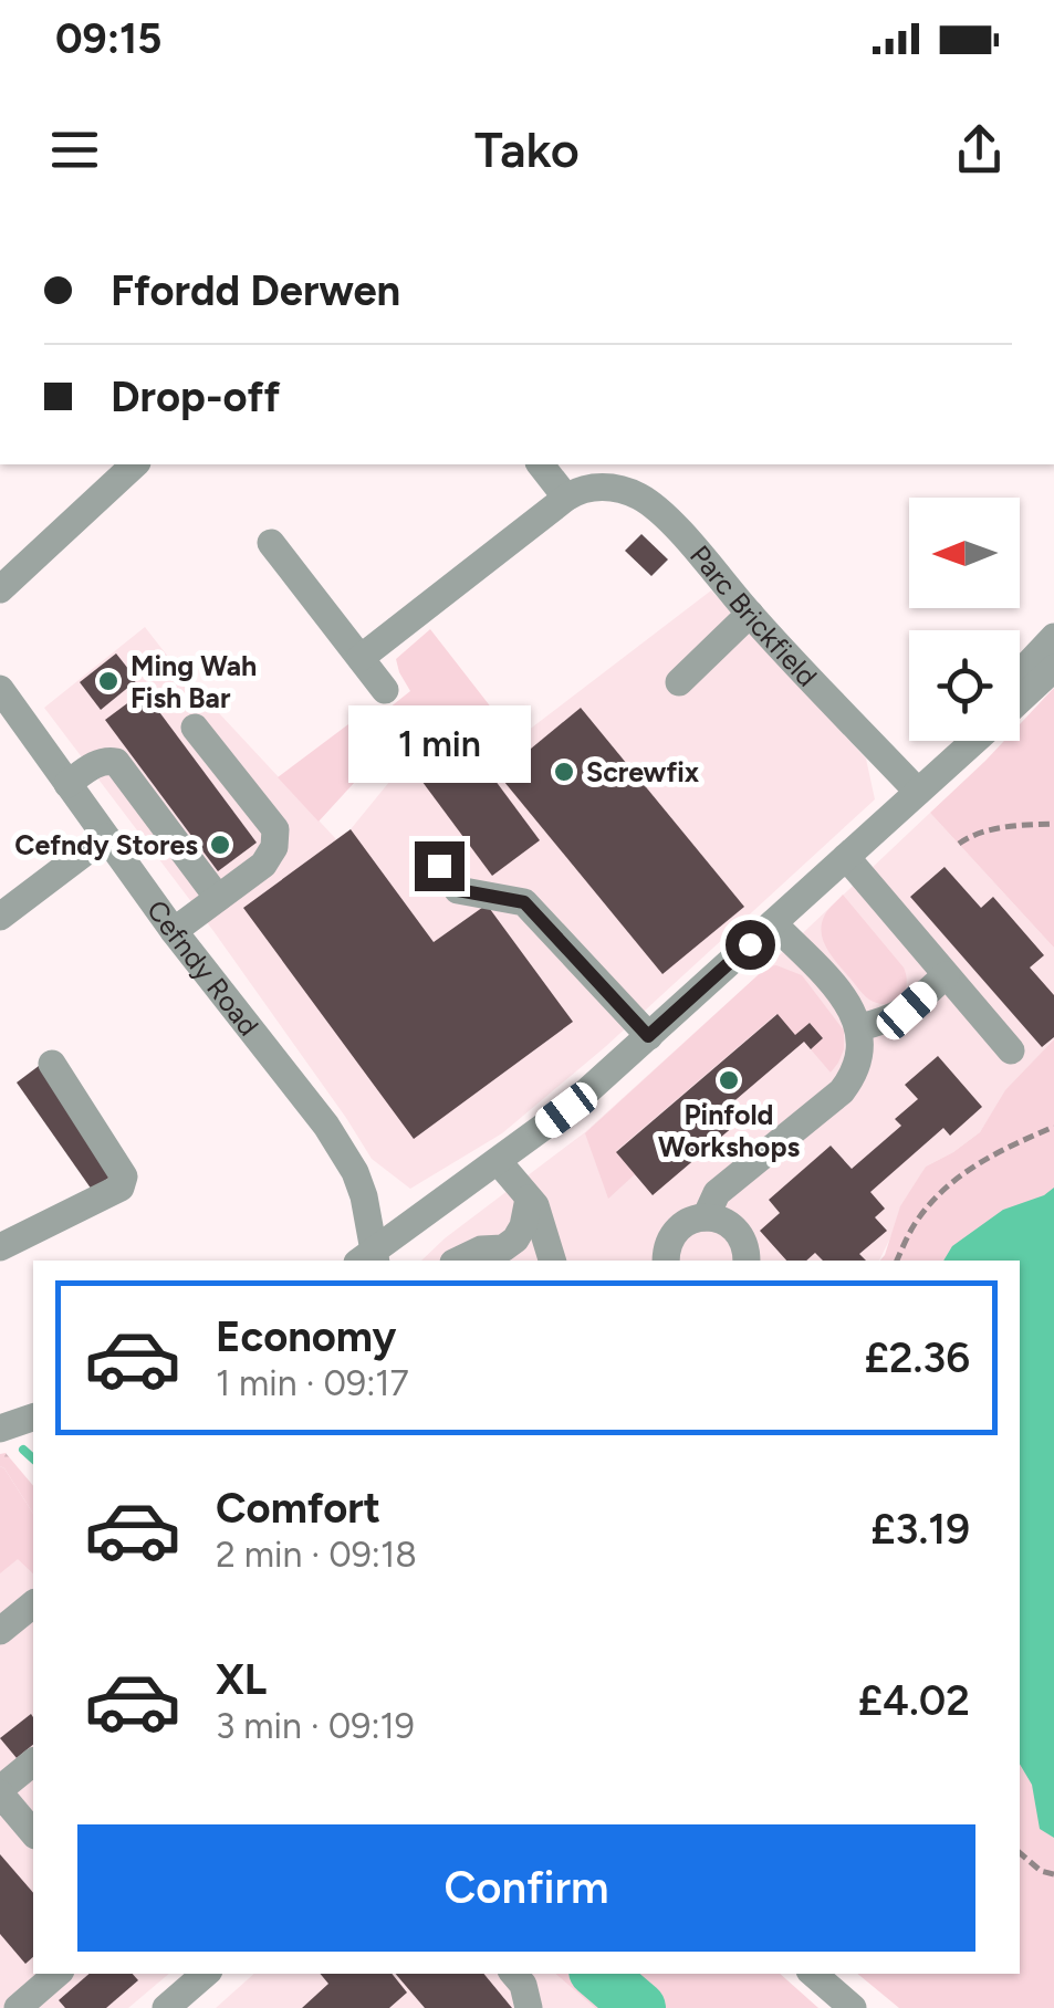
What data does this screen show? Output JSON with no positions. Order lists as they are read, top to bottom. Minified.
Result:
{"streets":{"street":["Parc Brickfield","Cefndy Road"]},"places":["Ming Wah Fish Bar","Screwfix","Cefndy Stores","Pinfold Workshops"],"north":"left","page":{"status":"09:15","header":"Tako","banner":["Ffordd Derwen","Drop-off"],"bubble":"1 min","list":[{"name":"Economy","note":"1 min · 09:17","value":"£2.36"},{"name":"Comfort","note":"2 min · 09:18","value":"£3.19"},{"name":"XL","note":"3 min · 09:19","value":"£4.02"}],"buttons":"Confirm"}}
